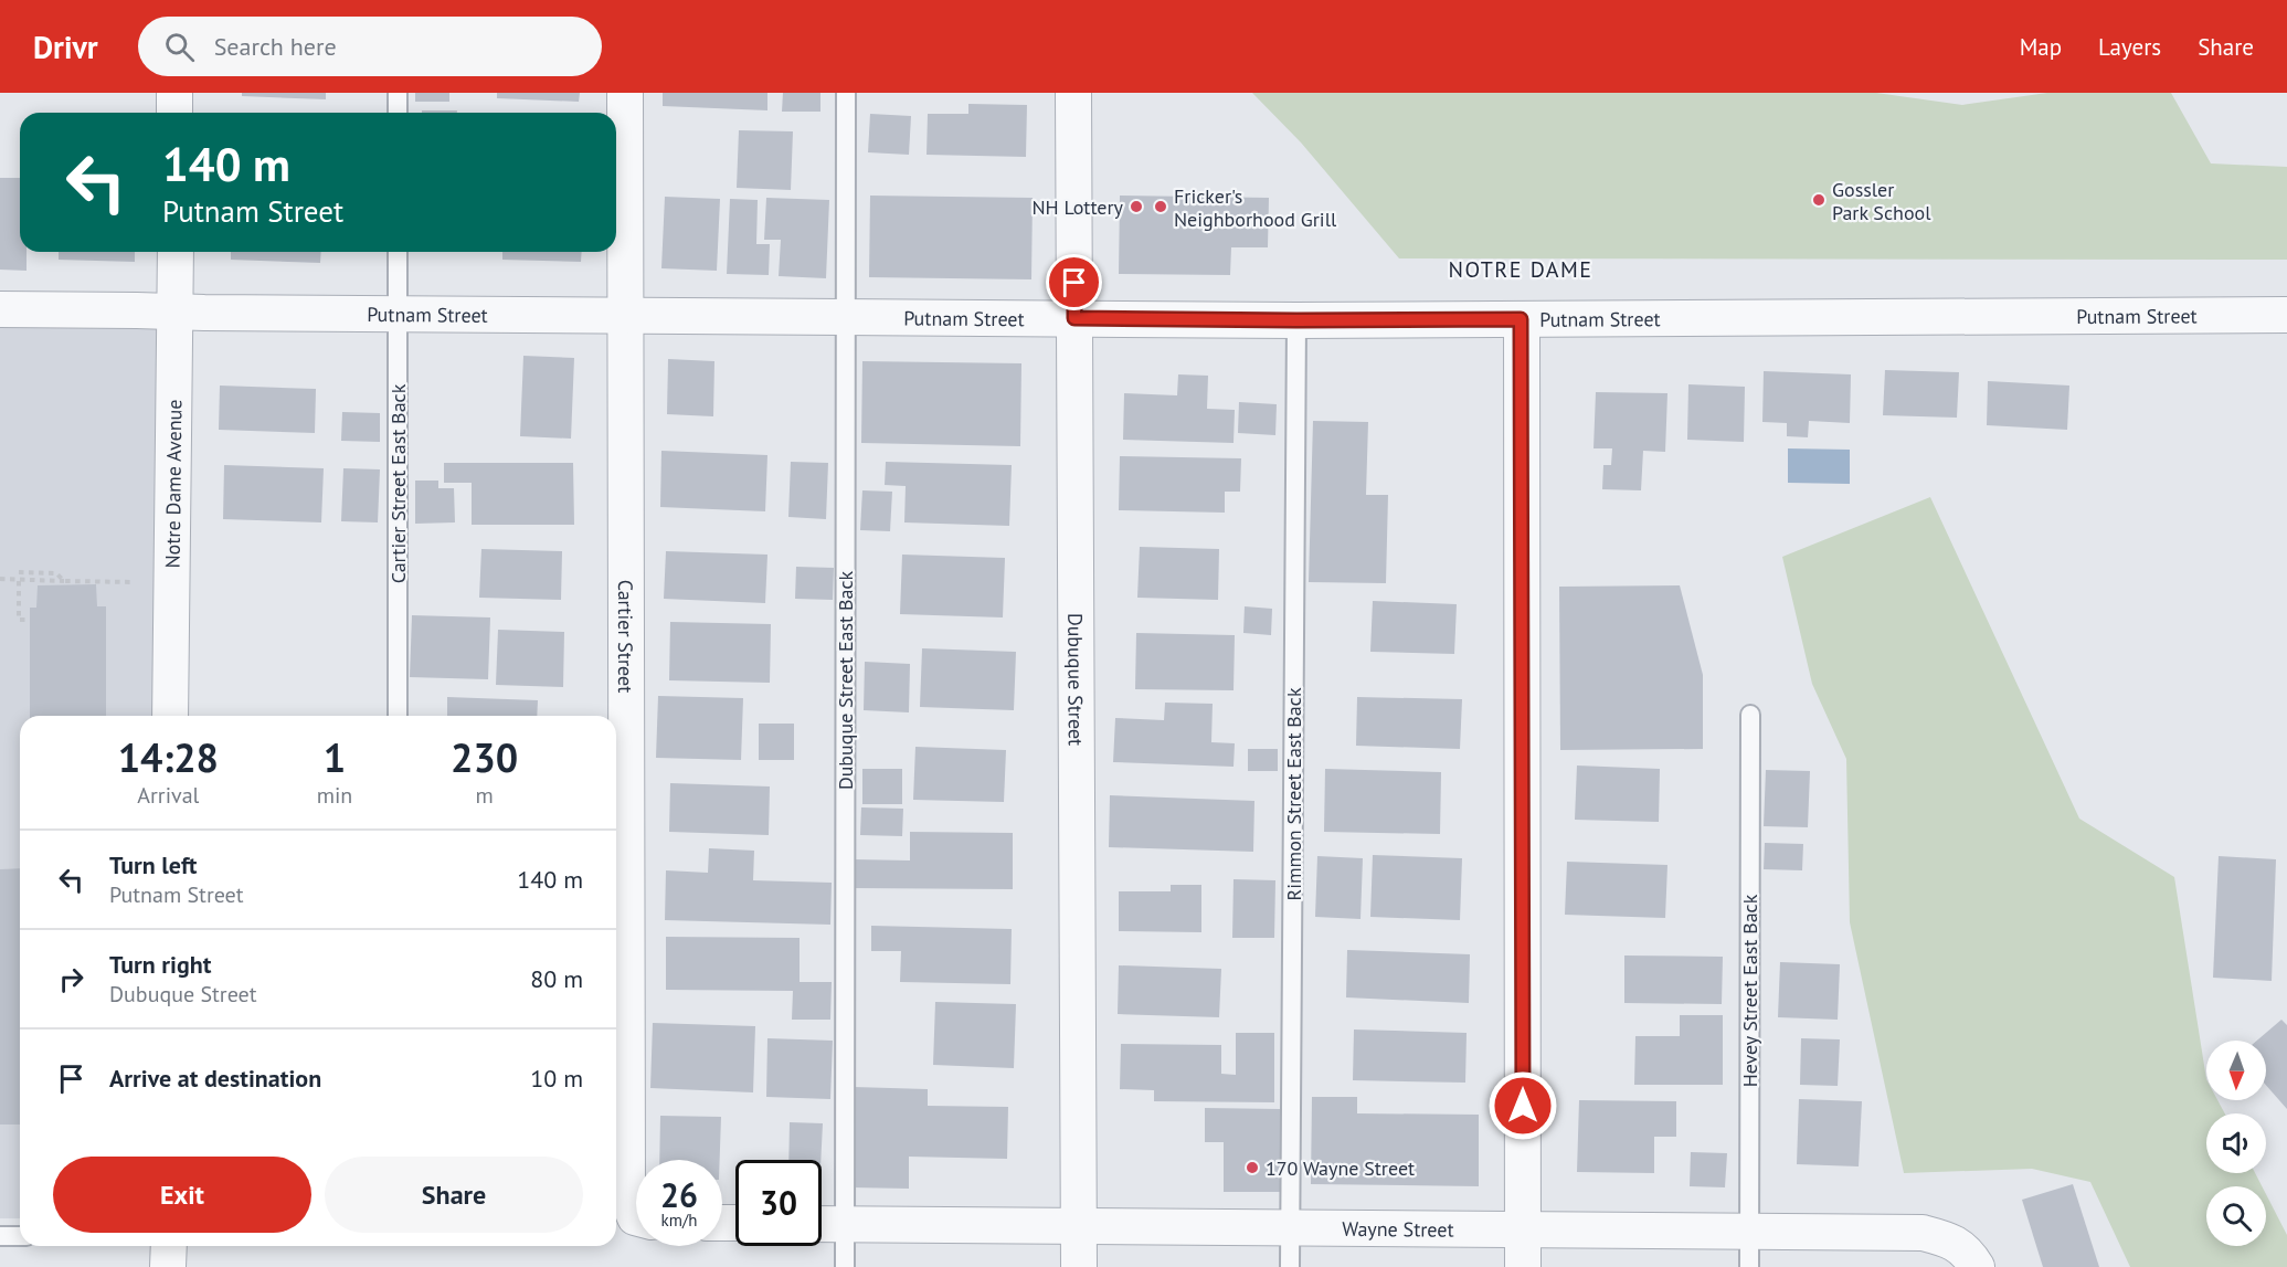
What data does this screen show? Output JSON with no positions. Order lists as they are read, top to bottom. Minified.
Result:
{"streets":{"street":["Putnam Street","Notre Dame Avenue","Cartier Street","Dubuque Street","Wayne Street"],"lane":["Cartier Street East Back","Dubuque Street East Back","Rimmon Street East Back","Hevey Street East Back"]},"crossings":[["Putnam Street","Notre Dame Avenue"],["Putnam Street","Cartier Street East Back"],["Putnam Street","Cartier Street"],["Putnam Street","Dubuque Street"],["Putnam Street","Dubuque Street East Back"],["Putnam Street","Rimmon Street East Back"],["Dubuque Street","Wayne Street"],["Dubuque Street East Back","Wayne Street"],["Rimmon Street East Back","Wayne Street"],["Hevey Street East Back","Wayne Street"]],"districts":["NOTRE DAME"],"places":["Gossler Park School","NH Lottery","Fricker's Neighborhood Grill","170 Wayne Street"],"north":"bottom","page":{"header":"Drivr","search":"Search here","nav":["Map","Layers","Share"],"turn":["140 m","Putnam Street"],"eta":["14:28","Arrival","1","min","230","m"],"list":[{"name":"Turn left","note":"Putnam Street","value":"140 m"},{"name":"Turn right","note":"Dubuque Street","value":"80 m"},{"name":"Arrive at destination","value":"10 m"}],"buttons":["Exit","Share"],"speed":"26 km/h","limit":"30"}}
